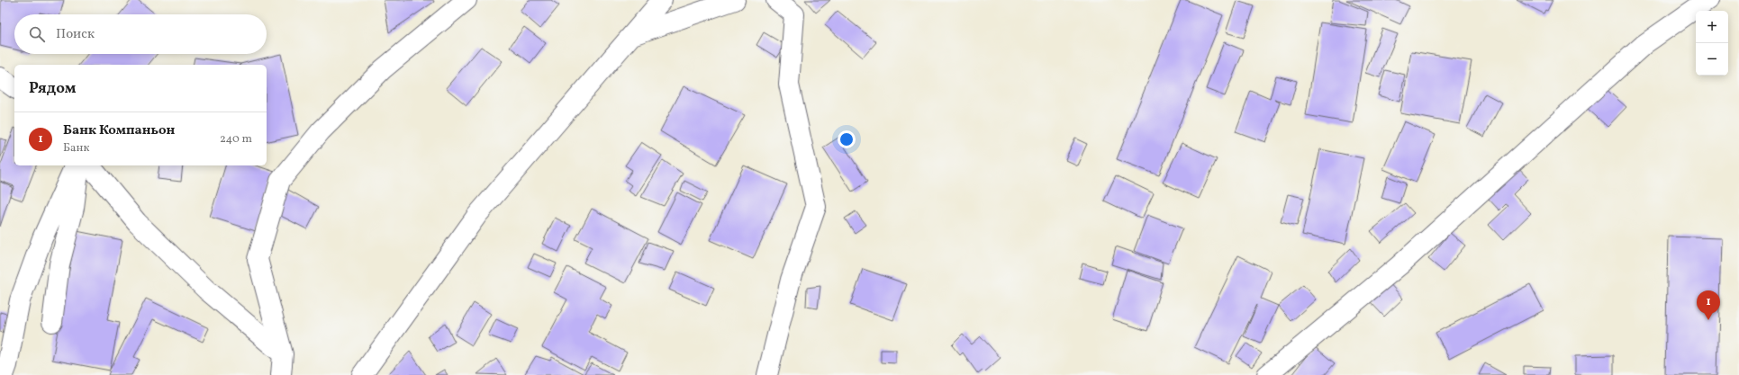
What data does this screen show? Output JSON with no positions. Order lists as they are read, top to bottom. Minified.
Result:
{"page":{"map_buttons":["+","−"],"search":"Поиск","heading":"Рядом","list":[{"mark":"1","name":"Банк Компаньон","note":"Банк","value":"240 m"}],"pins":"1"}}
